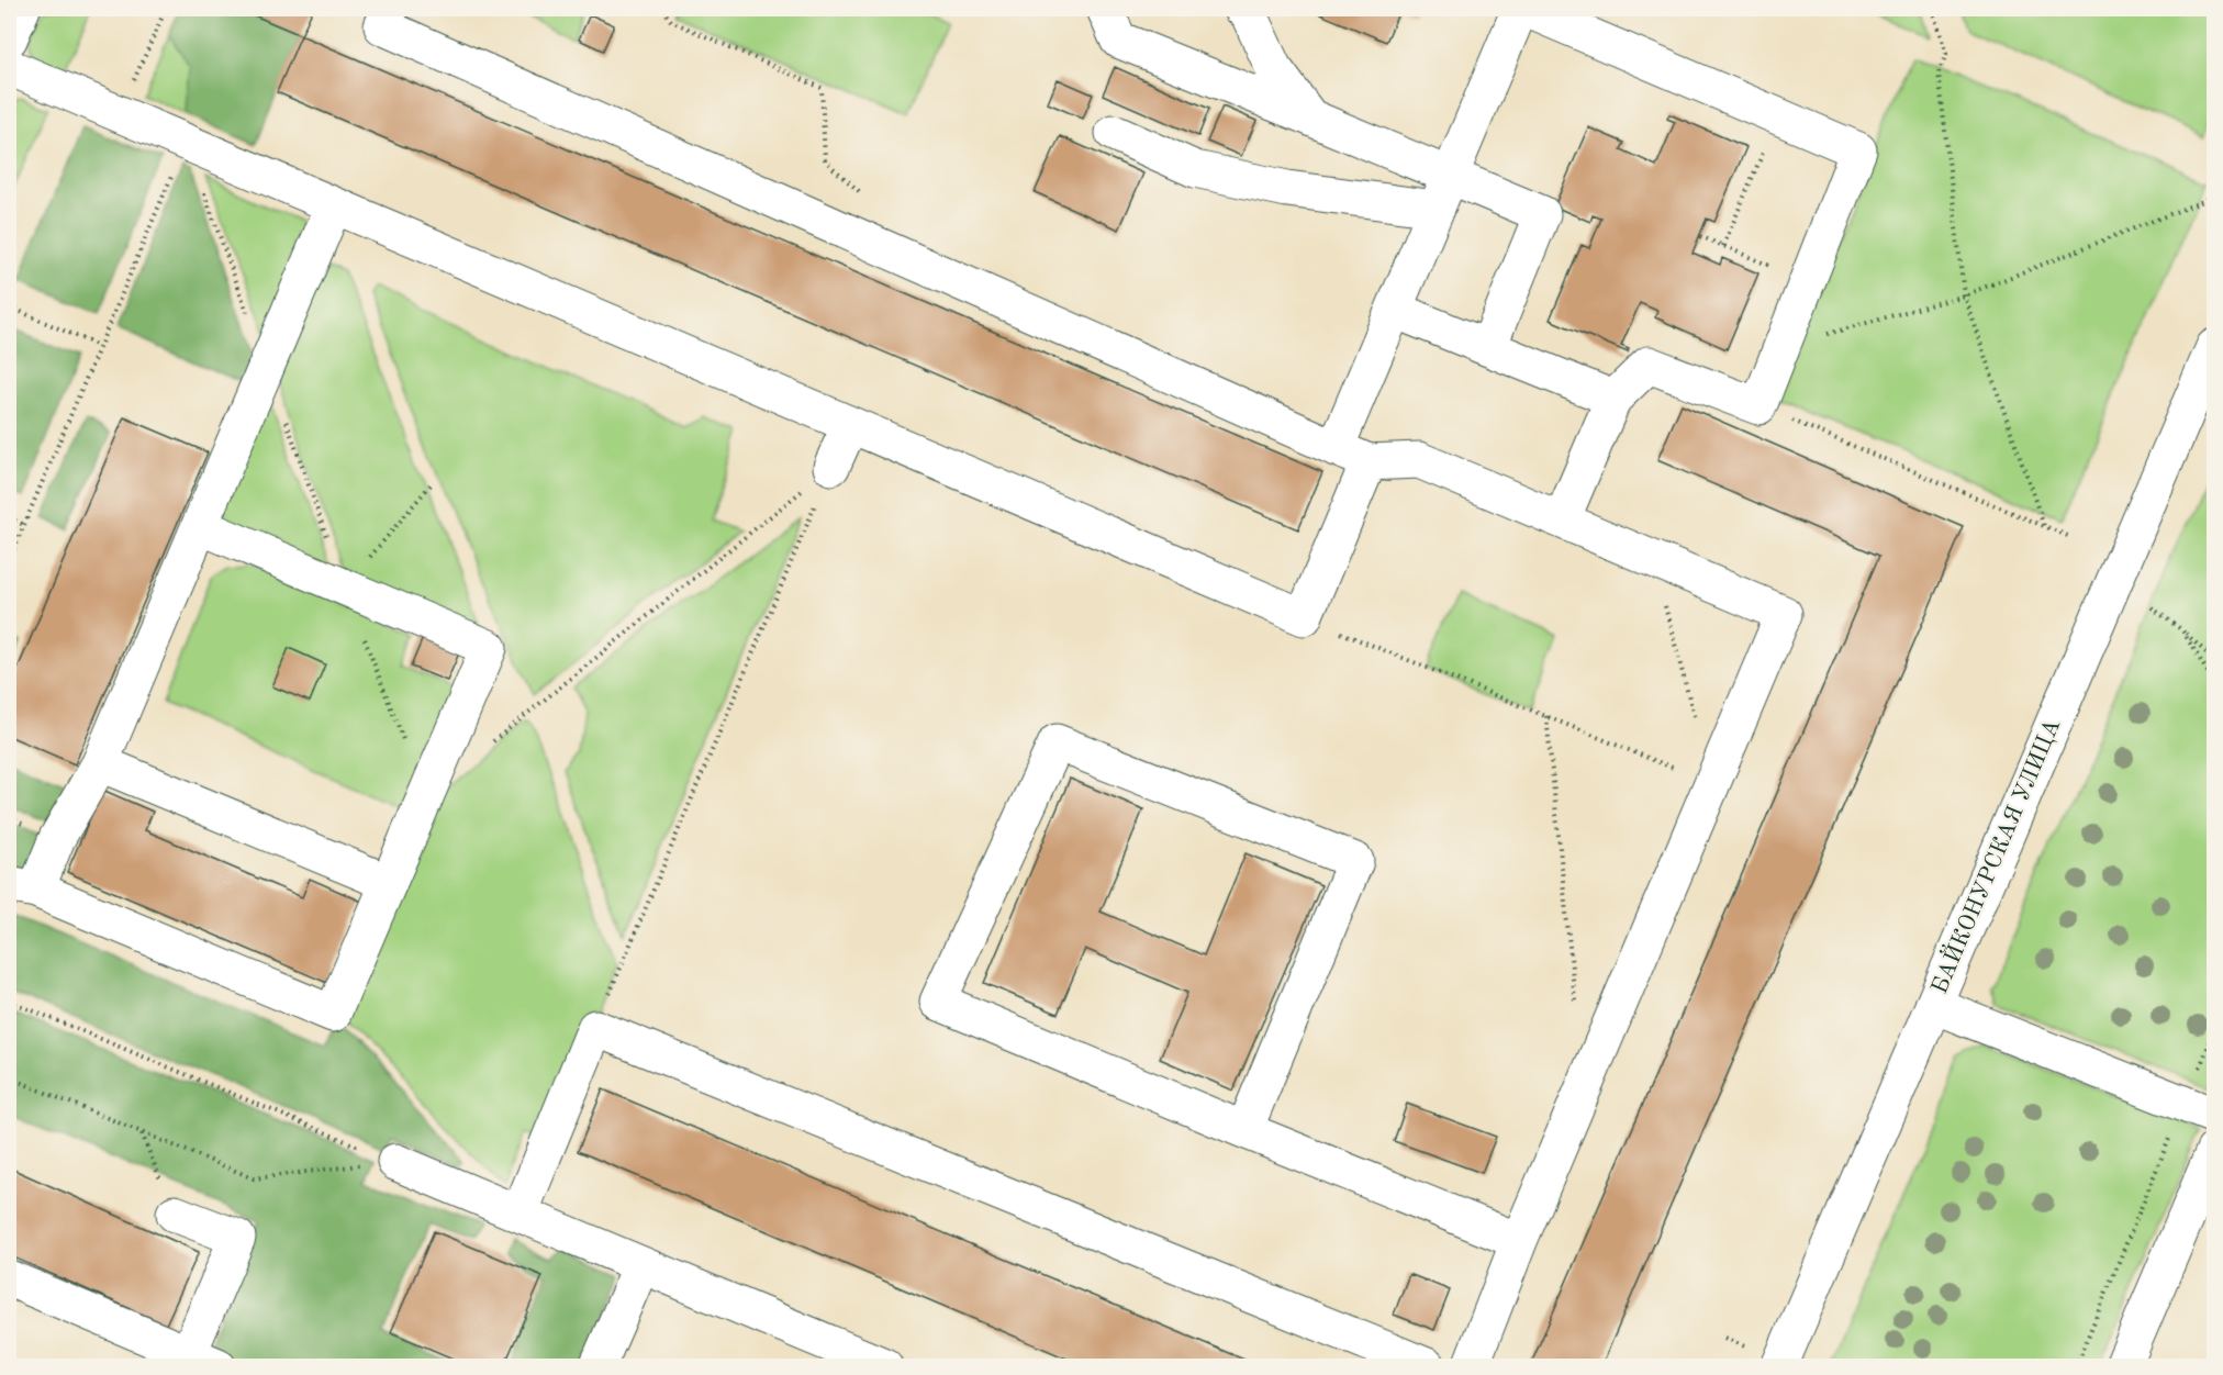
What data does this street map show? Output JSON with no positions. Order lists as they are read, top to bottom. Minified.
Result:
{"streets":{"street":["БАЙКОНУРСКАЯ УЛИЦА"]}}
